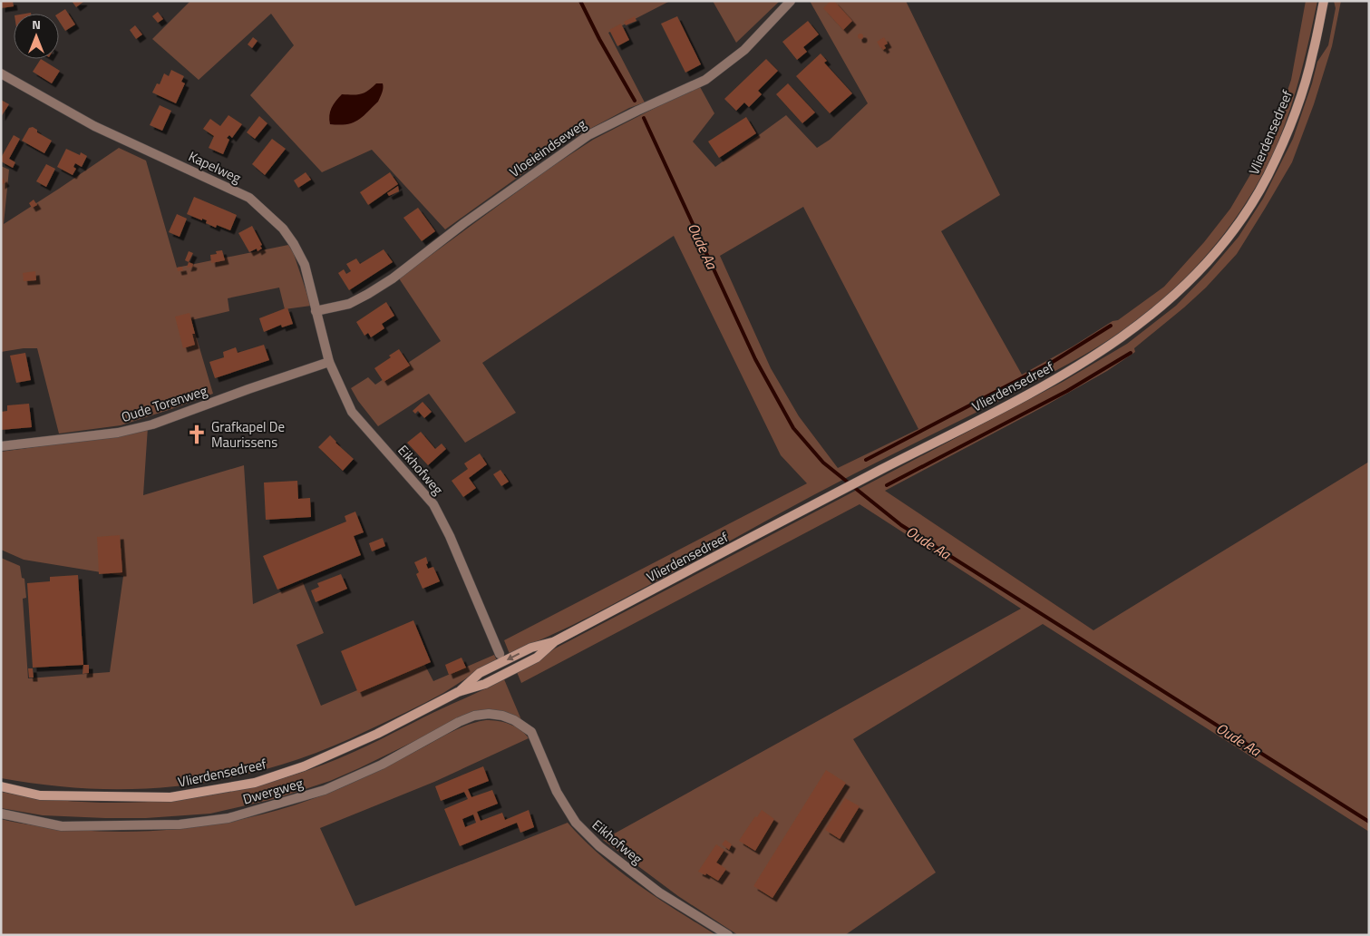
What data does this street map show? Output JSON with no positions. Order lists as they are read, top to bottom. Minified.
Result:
{"streets":{"main road":["Vlierdensedreef"],"street":["Vloeieindseweg","Kapelweg","Oude Torenweg","Eikhofweg","Dwergweg"]},"crossings":[["Vloeieindseweg","Kapelweg"],["Kapelweg","Oude Torenweg"],["Kapelweg","Eikhofweg"],["Oude Torenweg","Eikhofweg"],["Eikhofweg","Dwergweg"]],"water":["Oude Aa"],"places":{"church":["Grafkapel De Maurissens"]},"north":"top"}
